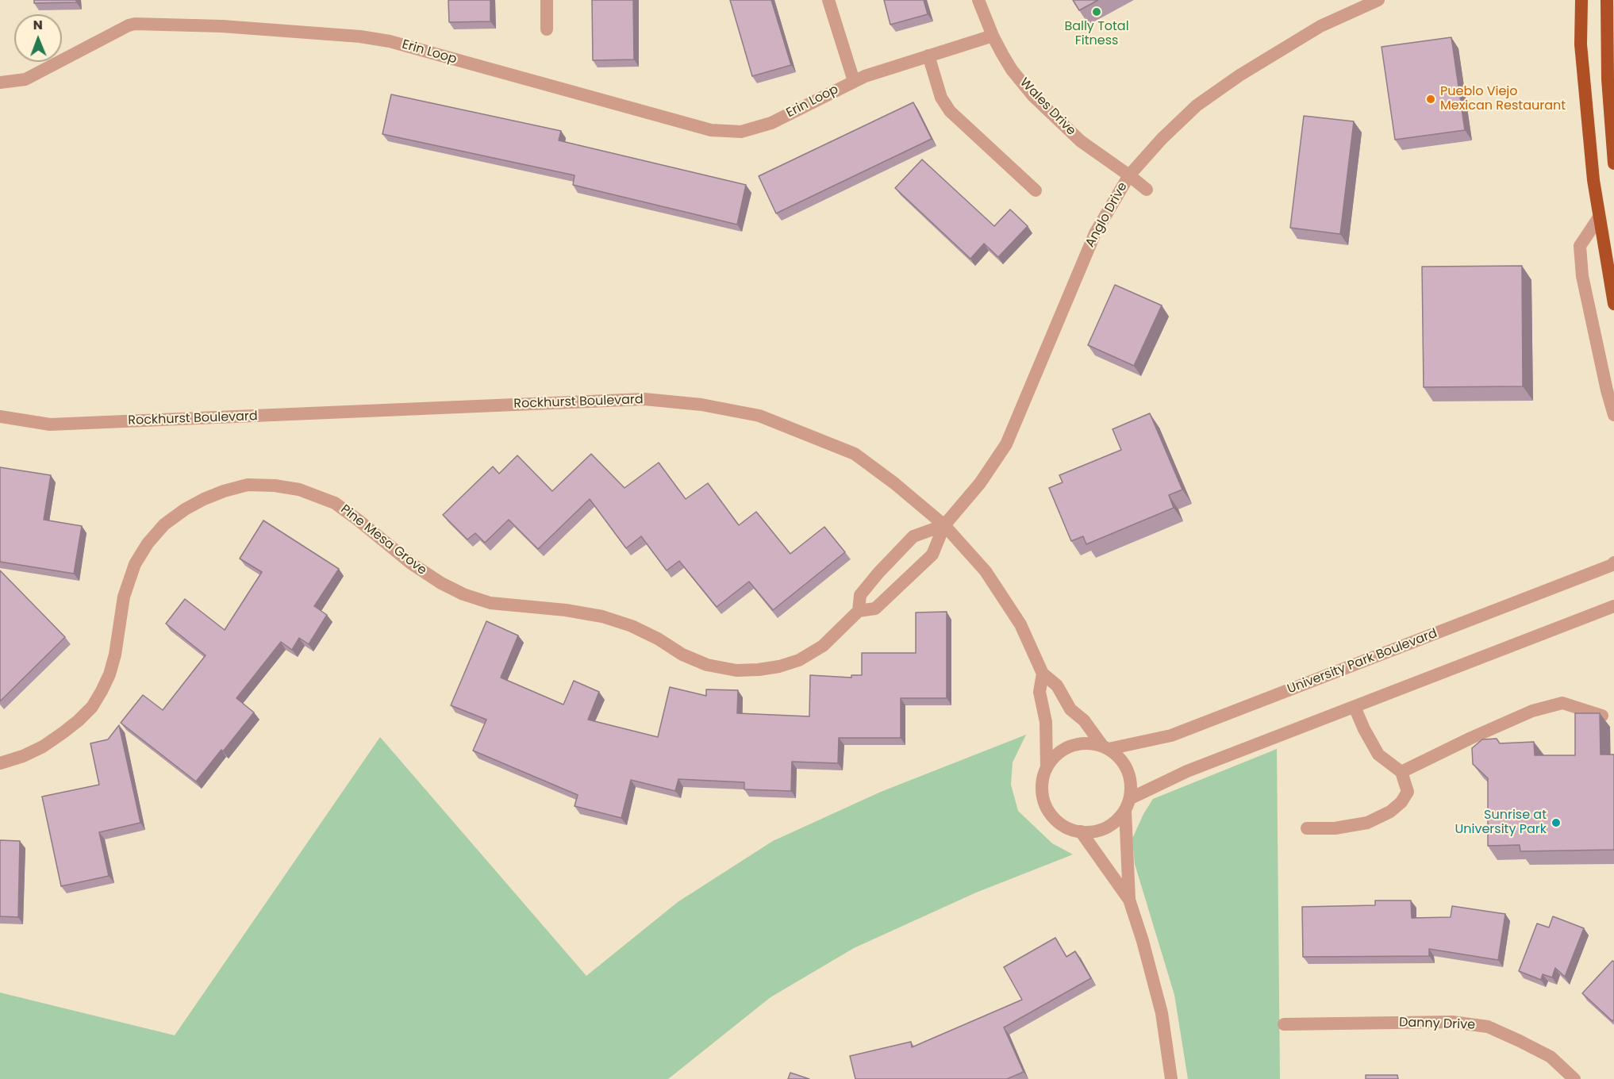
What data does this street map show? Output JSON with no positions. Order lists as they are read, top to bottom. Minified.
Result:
{"streets":{"street":["Erin Loop","Wales Drive","Anglo Drive","Rockhurst Boulevard","Pine Mesa Grove","University Park Boulevard","Danny Drive"]},"crossings":[["Erin Loop","Wales Drive"],["Wales Drive","Anglo Drive"],["Anglo Drive","Rockhurst Boulevard"],["Anglo Drive","Pine Mesa Grove"],["Rockhurst Boulevard","Pine Mesa Grove"],["Rockhurst Boulevard","University Park Boulevard"]],"places":["Bally Total Fitness","Pueblo Viejo Mexican Restaurant","Sunrise at University Park"],"north":"top"}
